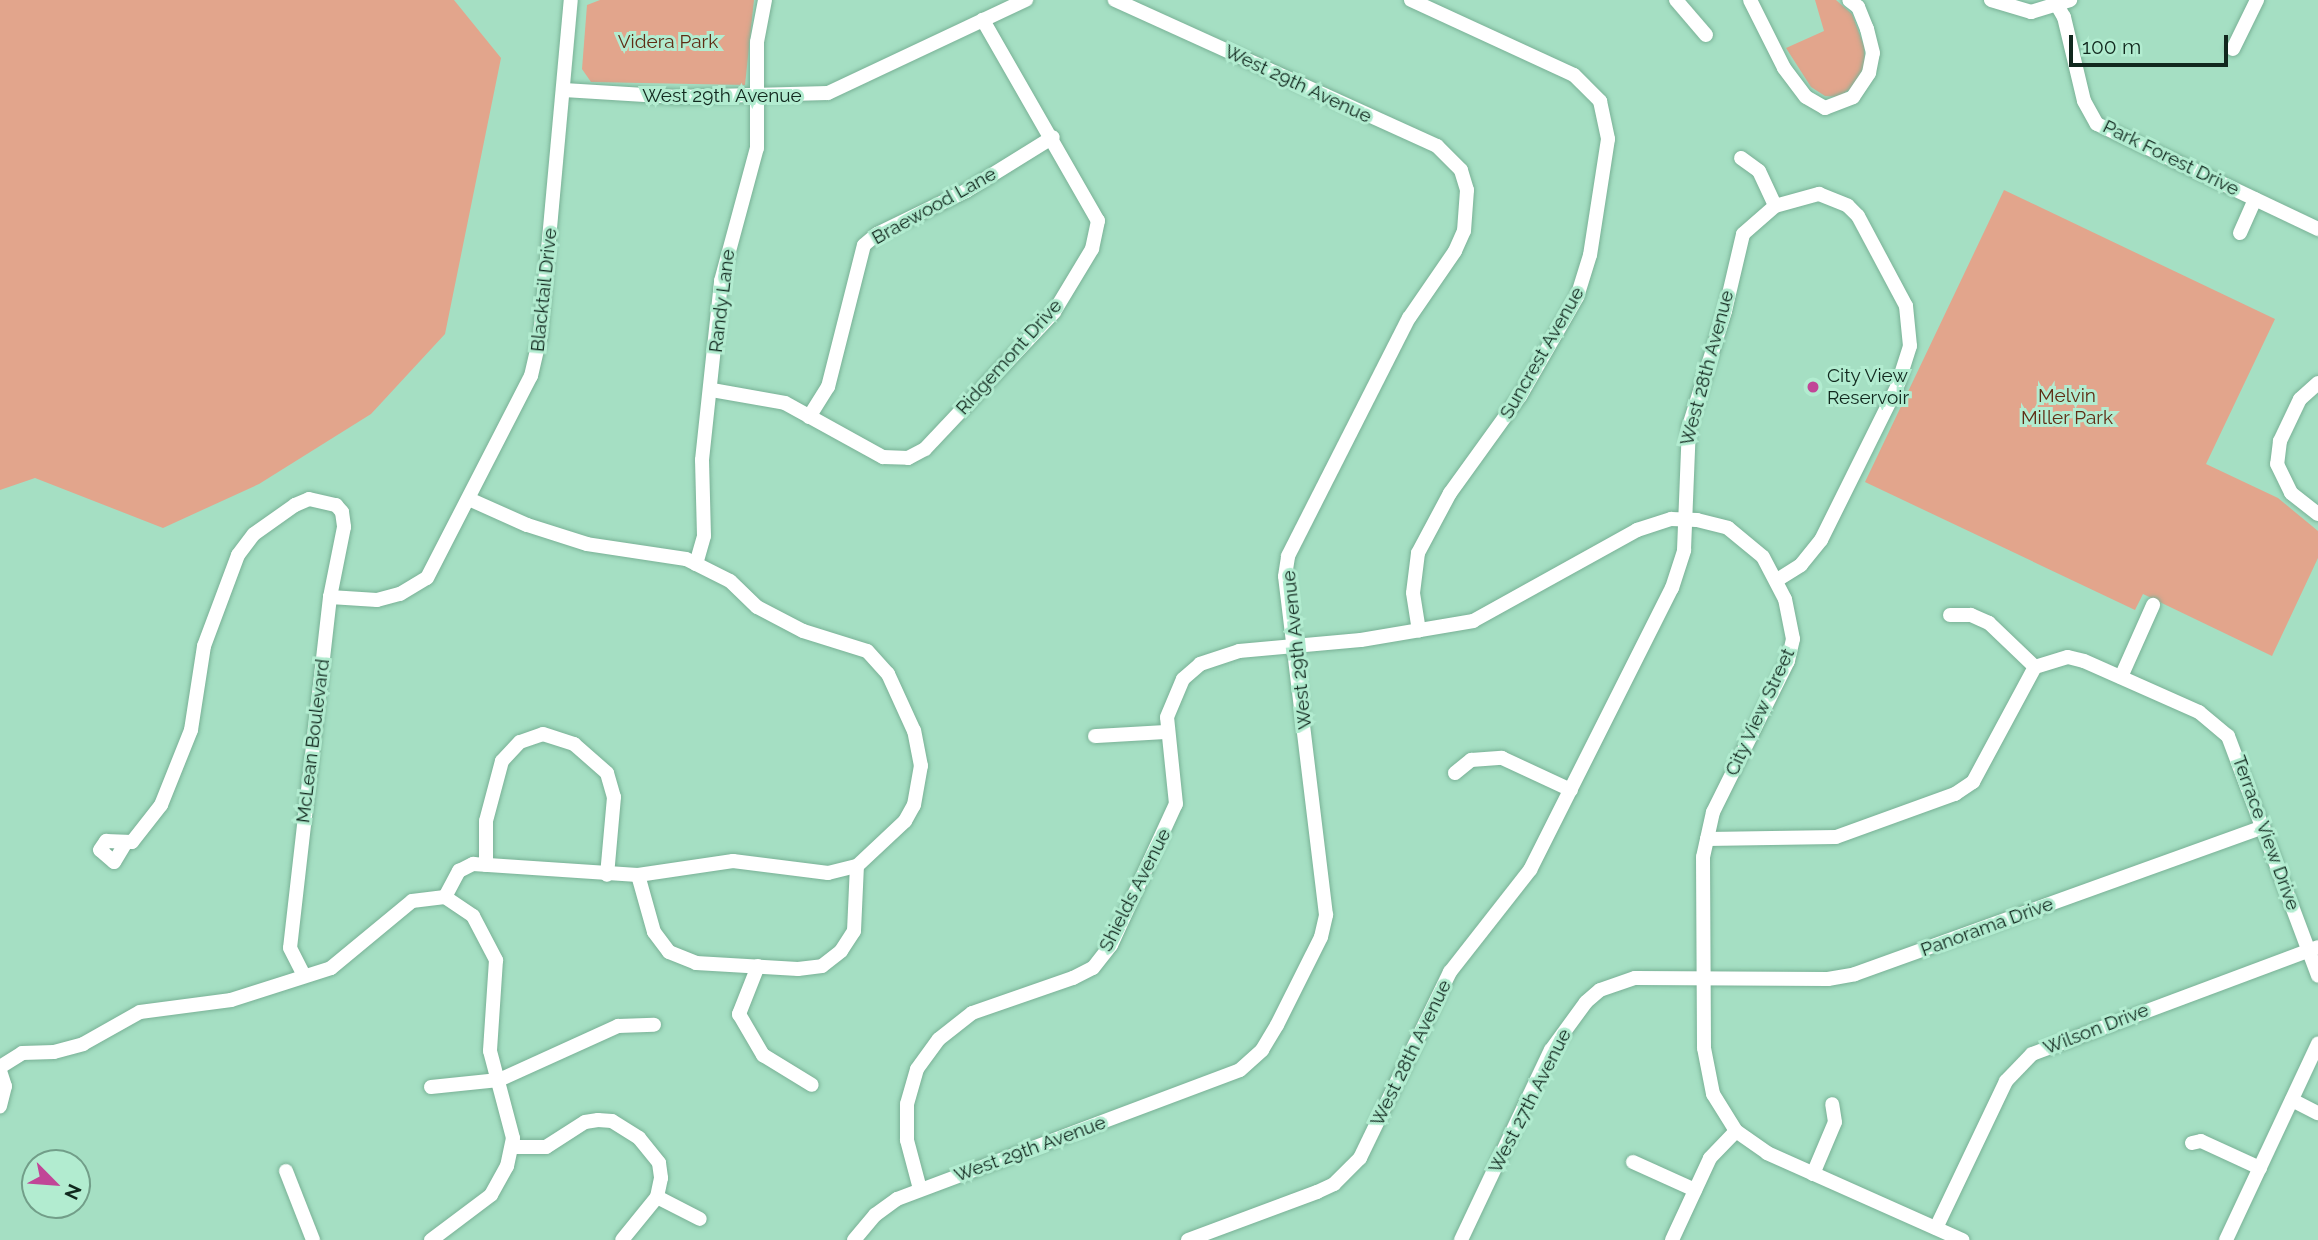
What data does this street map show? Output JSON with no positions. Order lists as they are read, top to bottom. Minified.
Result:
{"streets":{"street":["West 29th Avenue","Park Forest Drive","Braewood Lane","Blacktail Drive","Randy Lane","Suncrest Avenue","Ridgemont Drive","West 28th Avenue","City View Street","McLean Boulevard","Terrace View Drive","Shields Avenue","Panorama Drive","Wilson Drive","West 27th Avenue"]},"crossings":[["West 29th Avenue","Blacktail Drive"],["West 29th Avenue","Randy Lane"],["West 29th Avenue","Ridgemont Drive"],["West 29th Avenue","Shields Avenue"],["Braewood Lane","Ridgemont Drive"],["Blacktail Drive","McLean Boulevard"],["Randy Lane","Ridgemont Drive"],["Suncrest Avenue","City View Street"],["West 28th Avenue","City View Street"],["City View Street","Shields Avenue"],["City View Street","Panorama Drive"],["City View Street","Wilson Drive"],["City View Street","West 27th Avenue"],["Terrace View Drive","Panorama Drive"],["Terrace View Drive","Wilson Drive"],["Panorama Drive","West 27th Avenue"]],"parks":["Videra Park","Melvin Miller Park"],"places":["City View Reservoir"],"scale_bar":"100 m","north":"bottom right"}
